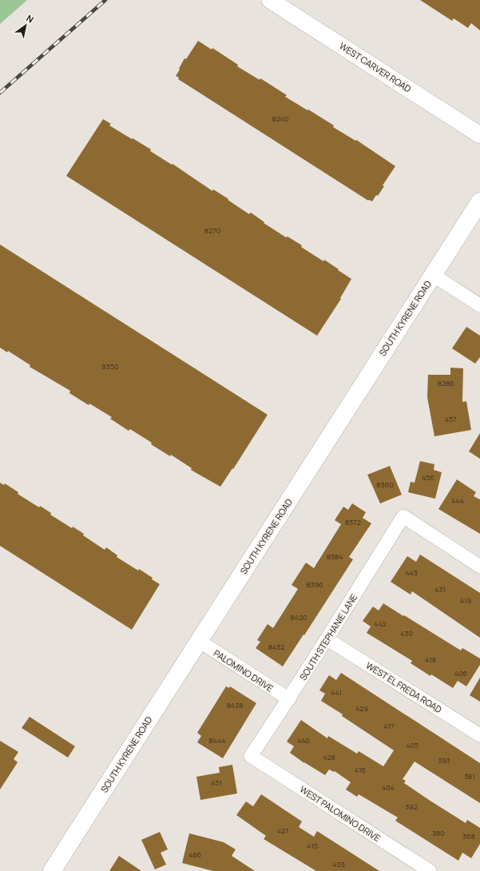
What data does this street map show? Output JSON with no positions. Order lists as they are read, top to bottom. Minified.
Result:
{"streets":{"main road":["SOUTH KYRENE ROAD"],"street":["WEST CARVER ROAD","SOUTH STEPHANIE LANE","PALOMINO DRIVE","WEST EL FREDA ROAD","WEST PALOMINO DRIVE"]},"crossings":[["SOUTH KYRENE ROAD","PALOMINO DRIVE"],["SOUTH STEPHANIE LANE","PALOMINO DRIVE"],["SOUTH STEPHANIE LANE","WEST EL FREDA ROAD"],["SOUTH STEPHANIE LANE","WEST PALOMINO DRIVE"]],"house_numbers":["8240","8270","8350","8286","457","456","8360","444","8372","8384","443","8396","431","419","8420","442","430","8432","418","406","441","8438","429","417","8444","440","405","428","393","416","381","451","404","392","427","380","368","415","486","403"],"north":"top right"}
